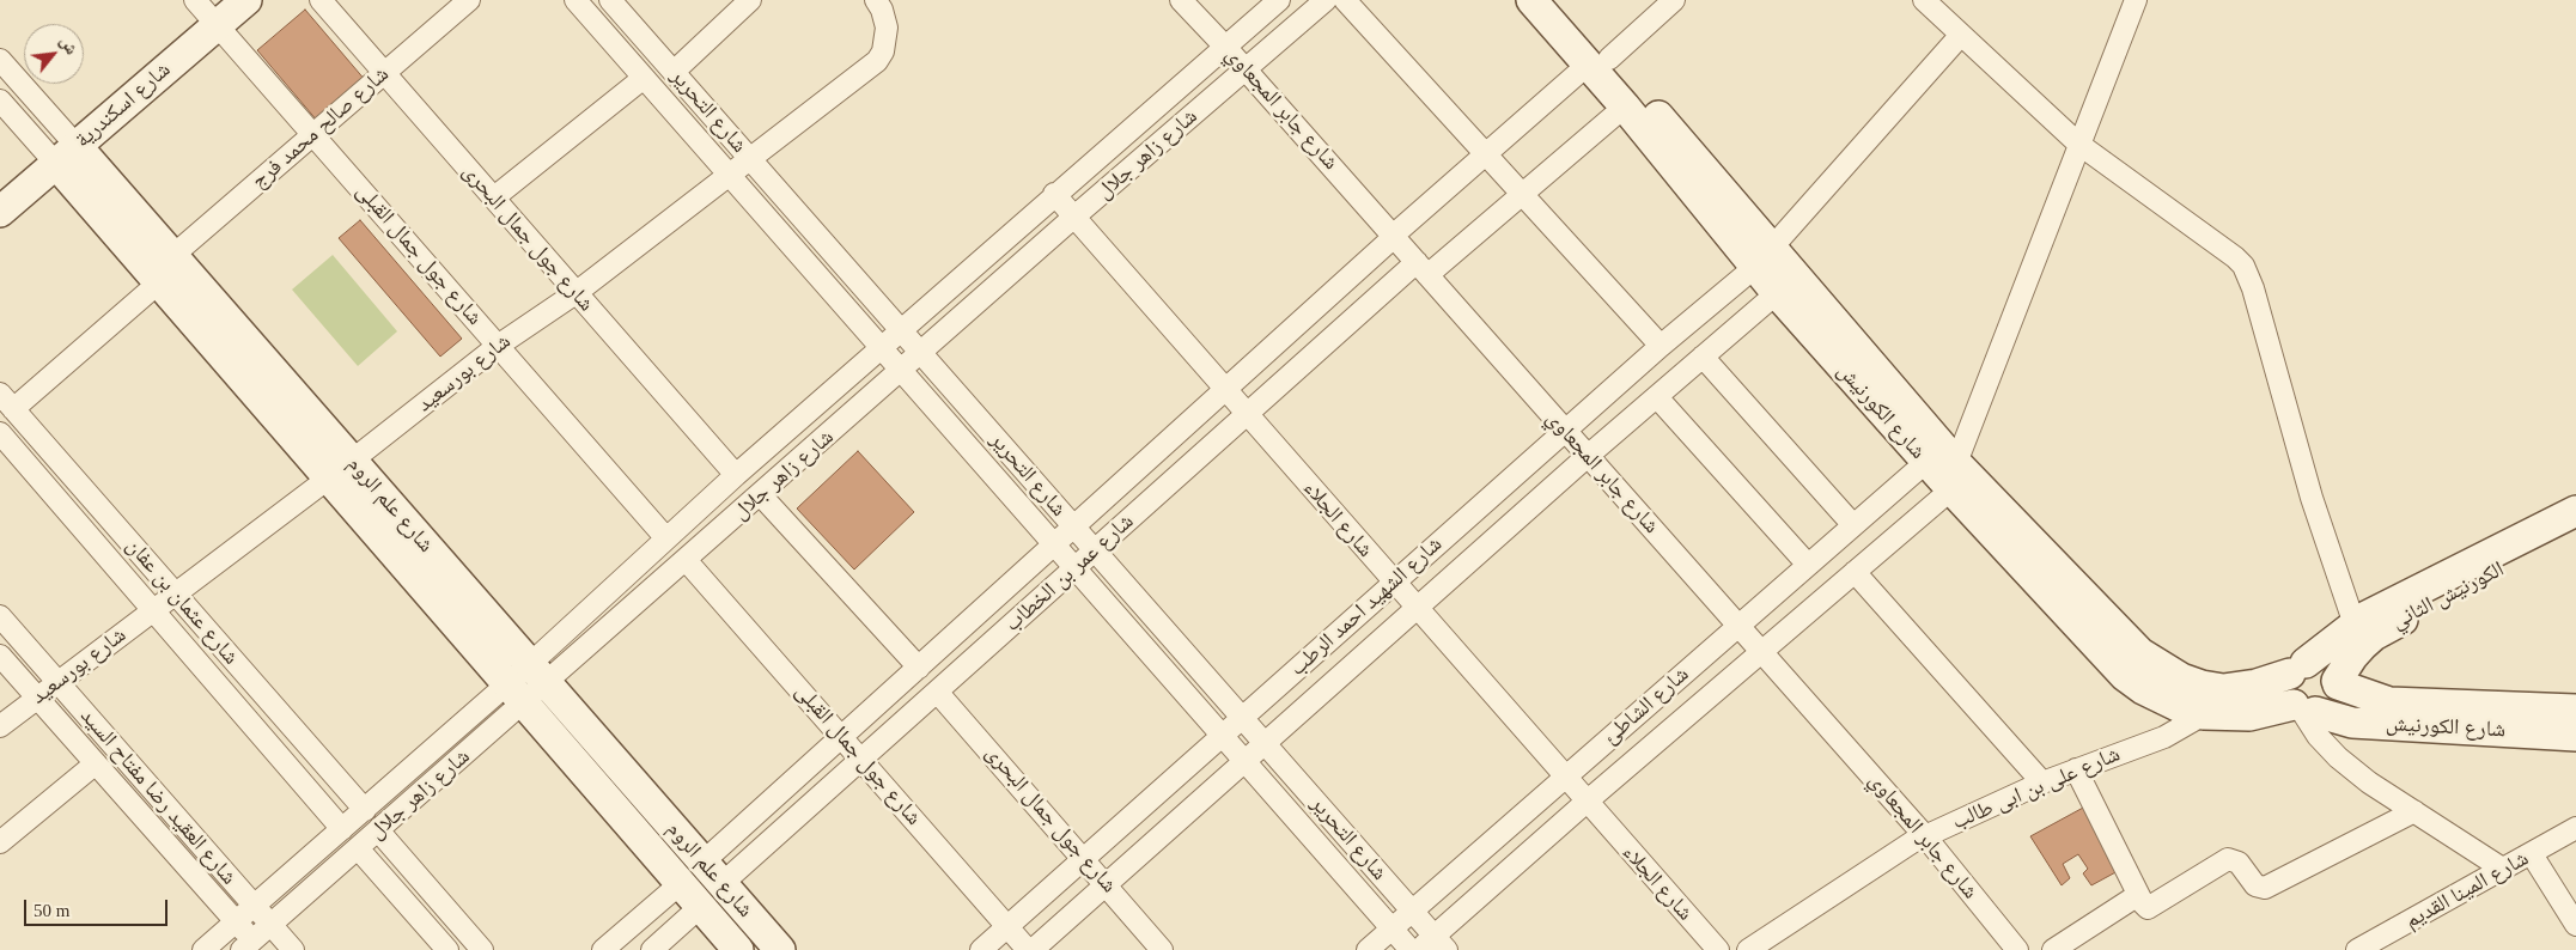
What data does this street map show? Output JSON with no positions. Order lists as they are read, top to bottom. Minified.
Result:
{"streets":{"street":["شارع اسكندرية","شارع جابر المجعاوي","شارع التحرير","شارع صالح محمد فرج","شارع زاهر جلال","شارع جول جمال البحرى","شارع جول جمال القبلى","شارع بورسعيد","شارع الكورنيش","شارع علم الروم","شارع الجلاء","شارع عمر بن الخطاب","الكورنيش الثاني","شارع عثمان بن عفان","شارع الشهيد احمد الرطب","شارع الشاطئ","شارع على بن ابى طالب","شارع العقيد رضا مفتاح السيد","شارع المينا القديم"]},"crossings":[["شارع اسكندرية","شارع جول جمال القبلى"],["شارع اسكندرية","شارع علم الروم"],["شارع جابر المجعاوي","شارع زاهر جلال"],["شارع جابر المجعاوي","شارع عمر بن الخطاب"],["شارع جابر المجعاوي","شارع الشهيد احمد الرطب"],["شارع جابر المجعاوي","شارع الشاطئ"],["شارع جابر المجعاوي","شارع على بن ابى طالب"],["شارع التحرير","شارع زاهر جلال"],["شارع التحرير","شارع بورسعيد"],["شارع التحرير","شارع عمر بن الخطاب"],["شارع التحرير","شارع الشهيد احمد الرطب"],["شارع التحرير","شارع الشاطئ"],["شارع صالح محمد فرج","شارع جول جمال البحرى"],["شارع صالح محمد فرج","شارع جول جمال القبلى"],["شارع صالح محمد فرج","شارع علم الروم"],["شارع زاهر جلال","شارع جول جمال البحرى"],["شارع زاهر جلال","شارع جول جمال القبلى"],["شارع زاهر جلال","شارع علم الروم"],["شارع زاهر جلال","شارع الجلاء"],["شارع زاهر جلال","شارع عثمان بن عفان"],["شارع زاهر جلال","شارع العقيد رضا مفتاح السيد"],["شارع جول جمال البحرى","شارع بورسعيد"],["شارع جول جمال البحرى","شارع عمر بن الخطاب"],["شارع جول جمال البحرى","شارع الشهيد احمد الرطب"],["شارع جول جمال القبلى","شارع بورسعيد"],["شارع جول جمال القبلى","شارع عمر بن الخطاب"],["شارع جول جمال القبلى","شارع الشهيد احمد الرطب"],["شارع بورسعيد","شارع علم الروم"],["شارع بورسعيد","شارع عثمان بن عفان"],["شارع بورسعيد","شارع العقيد رضا مفتاح السيد"],["شارع الكورنيش","شارع عمر بن الخطاب"],["شارع الكورنيش","الكورنيش الثاني"],["شارع الكورنيش","شارع الشهيد احمد الرطب"],["شارع الكورنيش","شارع الشاطئ"],["شارع الكورنيش","شارع على بن ابى طالب"],["شارع علم الروم","شارع عمر بن الخطاب"],["شارع الجلاء","شارع عمر بن الخطاب"],["شارع الجلاء","شارع الشهيد احمد الرطب"],["شارع الجلاء","شارع الشاطئ"]],"scale_bar":"50 m","north":"top right"}
